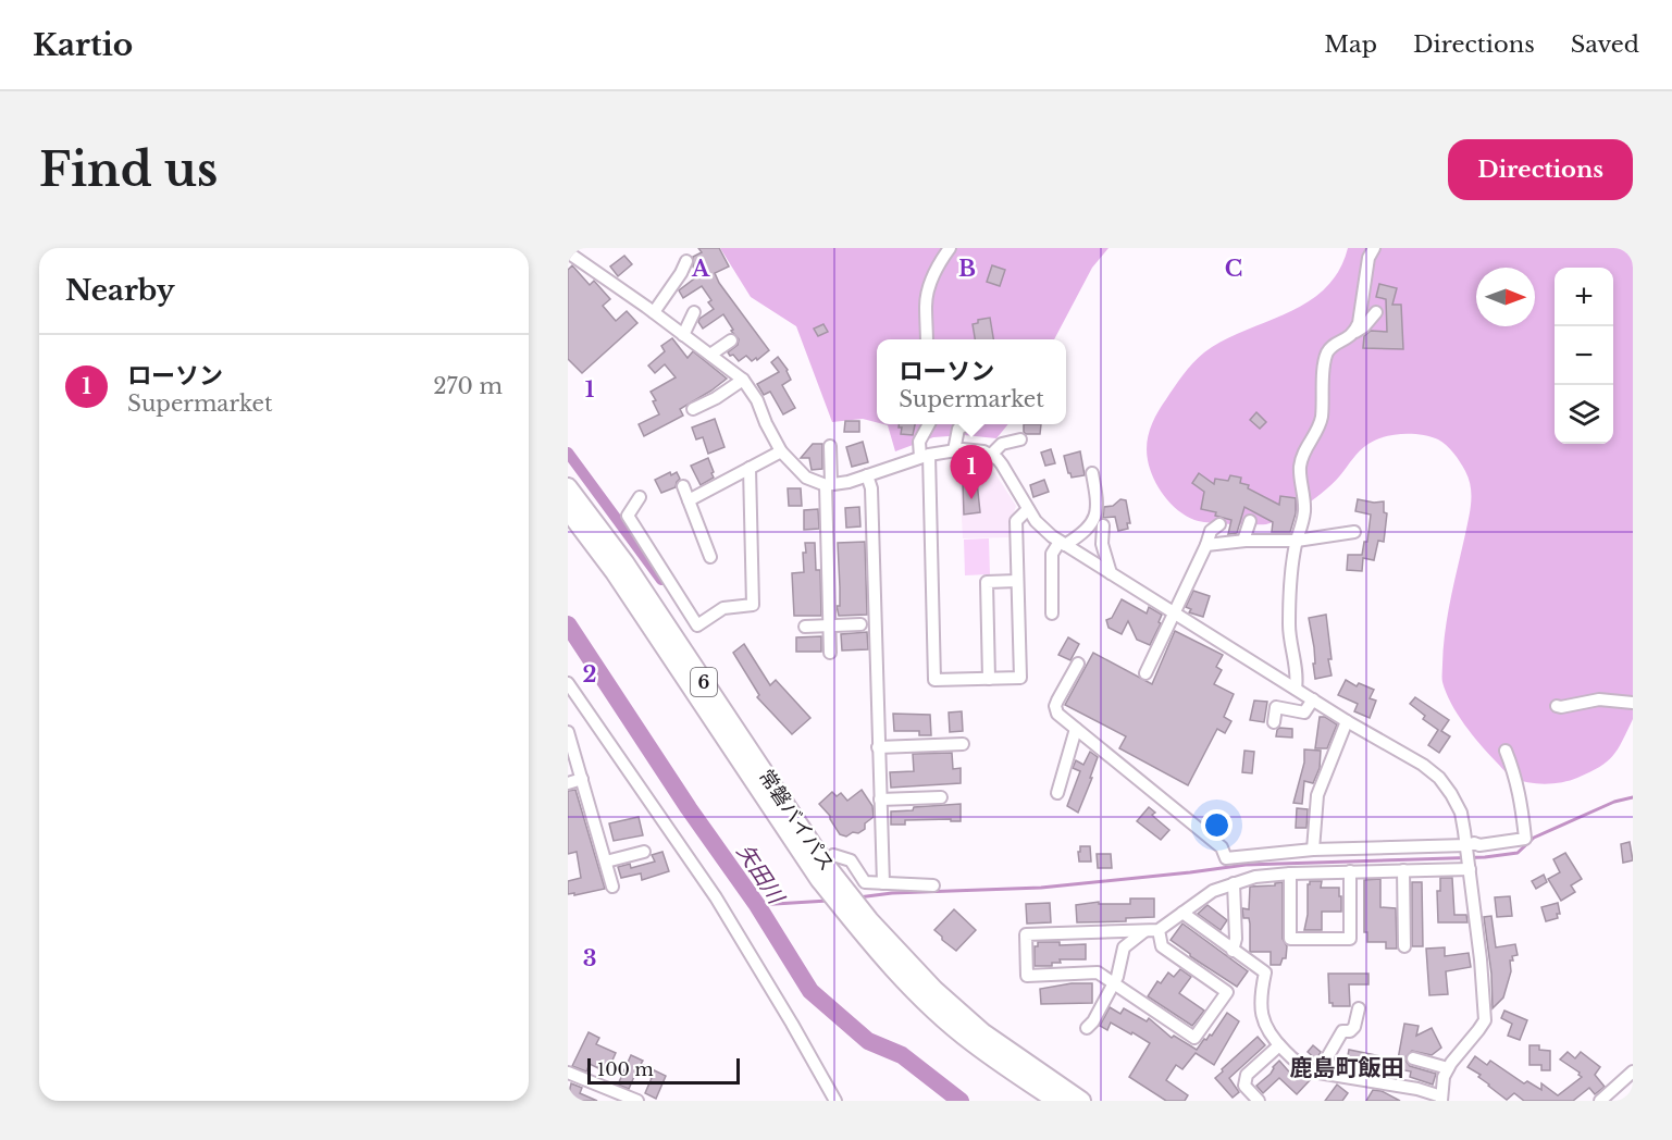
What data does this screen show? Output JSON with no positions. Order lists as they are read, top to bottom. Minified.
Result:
{"streets":{"highway":["6","常磐バイパス"]},"districts":["鹿島町飯田"],"water":["矢田川"],"scale_bar":"100 m","north":"right","page":{"header":"Kartio","nav":["Map","Directions","Saved"],"buttons":"Directions","title":"Find us","heading":"Nearby","map_buttons":["+","−"],"list":[{"mark":"1","name":"ローソン","note":"Supermarket","value":"270 m"}],"popup":["ローソン","Supermarket"],"pins":"1","scale":"100 m"},"grid":{"columns":["A","B","C"],"rows":["1","2","3"]}}
